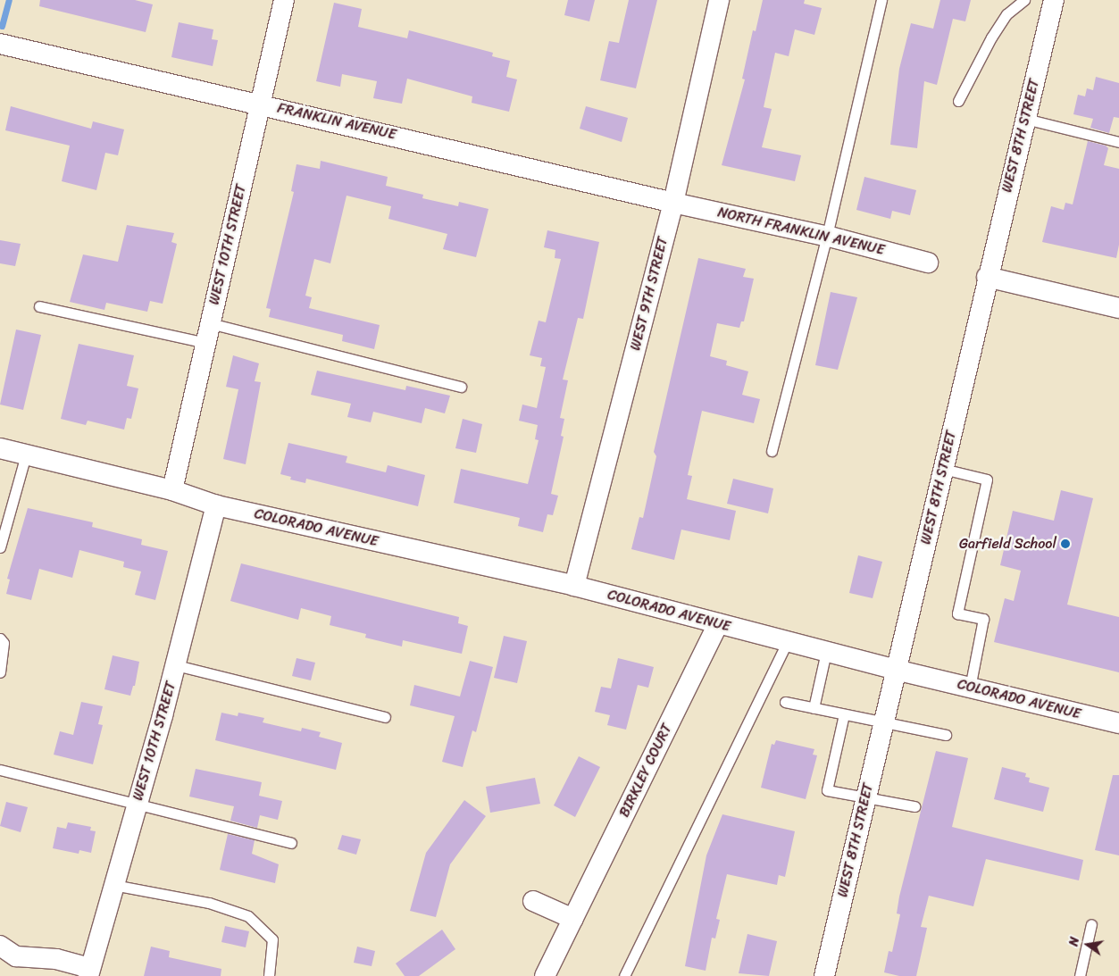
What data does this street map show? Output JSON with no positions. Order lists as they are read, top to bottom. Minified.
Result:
{"streets":{"street":["FRANKLIN AVENUE","WEST 8TH STREET","NORTH FRANKLIN AVENUE","WEST 10TH STREET","WEST 9TH STREET","COLORADO AVENUE","BIRKLEY COURT"]},"crossings":[["FRANKLIN AVENUE","NORTH FRANKLIN AVENUE"],["FRANKLIN AVENUE","WEST 10TH STREET"],["FRANKLIN AVENUE","WEST 9TH STREET"],["WEST 8TH STREET","COLORADO AVENUE"],["NORTH FRANKLIN AVENUE","WEST 9TH STREET"],["WEST 10TH STREET","COLORADO AVENUE"],["WEST 9TH STREET","COLORADO AVENUE"],["COLORADO AVENUE","BIRKLEY COURT"]],"places":["Garfield School"],"north":"left"}
